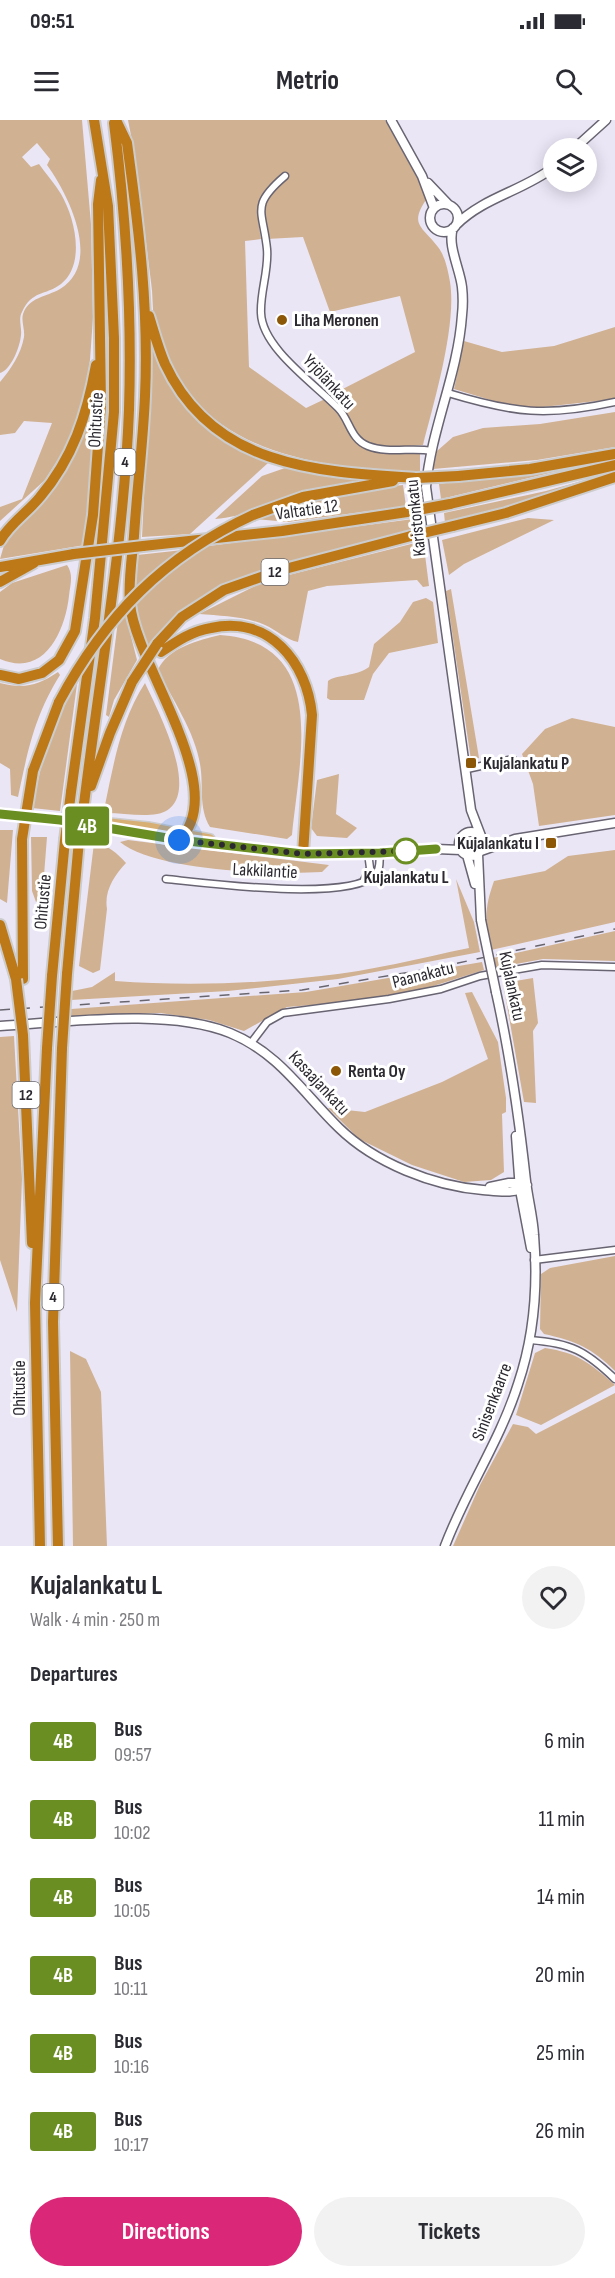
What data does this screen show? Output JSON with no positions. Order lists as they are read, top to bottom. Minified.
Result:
{"streets":{"highway":["Ohitustie","4","Valtatie 12","12"],"street":["Yrjölänkatu","Karistonkatu","Lakkilantie","Paanakatu","Kujalankatu","Kasaajankatu","Sinisenkaarre"]},"crossings":[["Yrjölänkatu","Karistonkatu"],["Ohitustie","12"],["Karistonkatu","Kujalankatu"],["Paanakatu","Kasaajankatu"],["Kujalankatu","Kasaajankatu"],["Kujalankatu","Sinisenkaarre"],["Kasaajankatu","Sinisenkaarre"]],"places":{"other":["Liha Meronen","Kujalankatu L","Renta Oy"],"transit":["Kujalankatu P","Kujalankatu I"]},"lines":["bus line 4B"],"page":{"status":"09:51","header":"Metrio","on_map":"4B","heading":[["Kujalankatu L","Walk · 4 min · 250 m"],"Departures"],"list":[{"mark":"4B","name":"Bus","note":"09:57","value":"6 min"},{"mark":"4B","name":"Bus","note":"10:02","value":"11 min"},{"mark":"4B","name":"Bus","note":"10:05","value":"14 min"},{"mark":"4B","name":"Bus","note":"10:11","value":"20 min"},{"mark":"4B","name":"Bus","note":"10:16","value":"25 min"},{"mark":"4B","name":"Bus","note":"10:17","value":"26 min"}],"buttons":["Directions","Tickets"]}}
